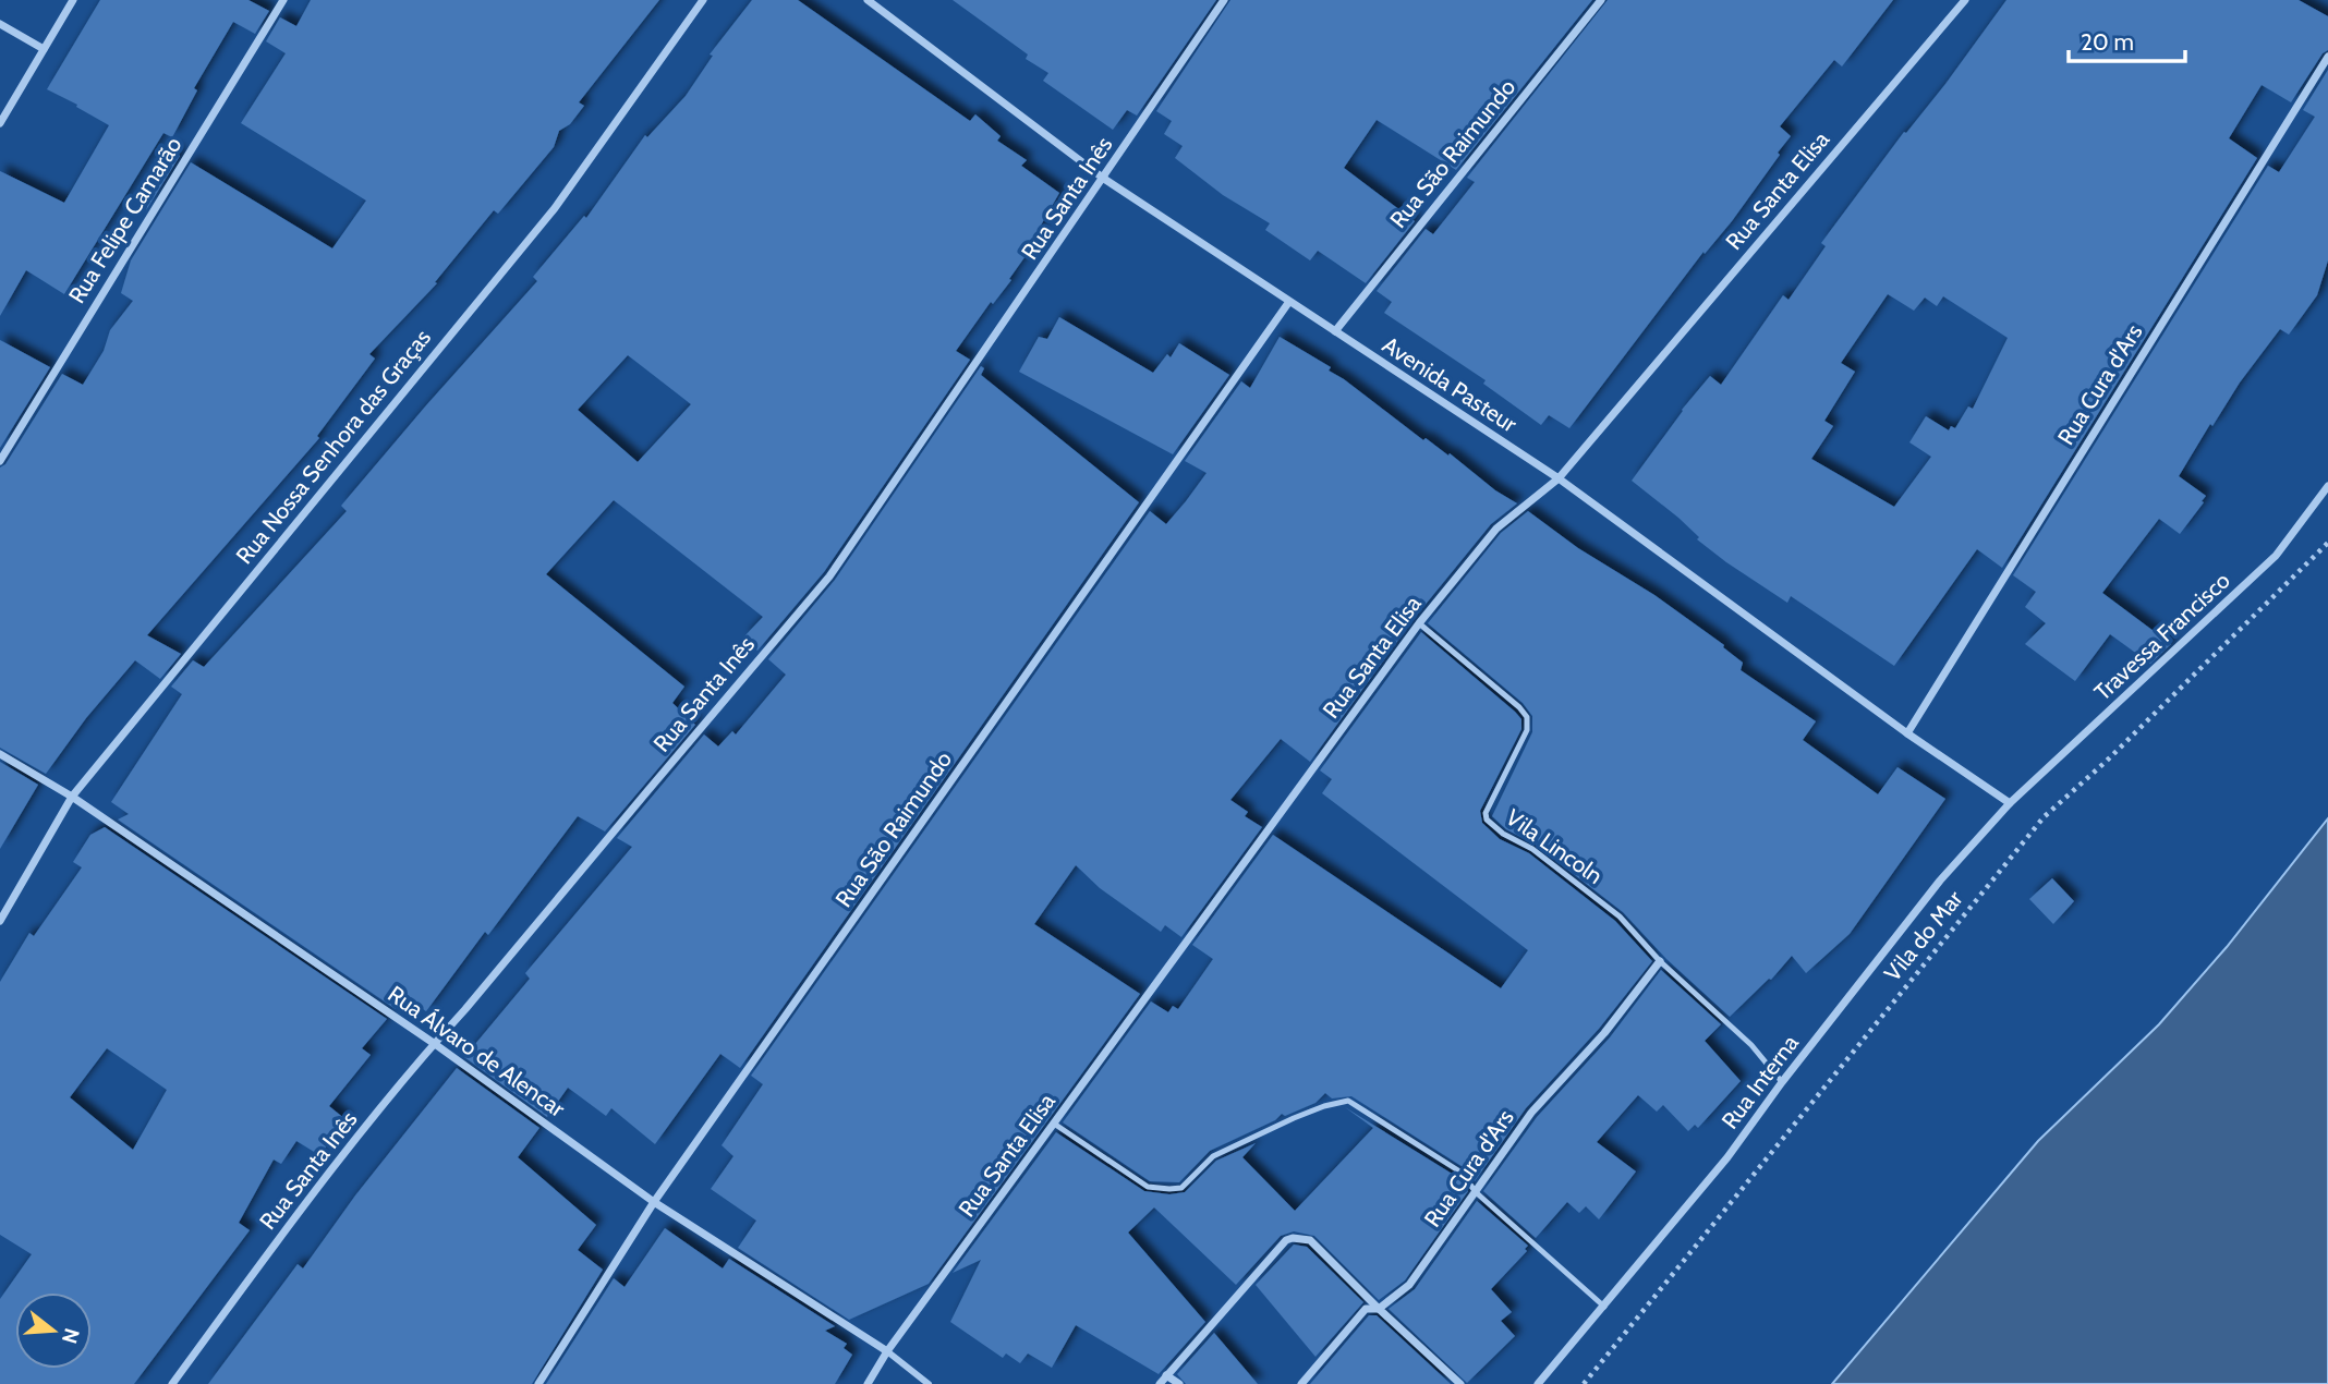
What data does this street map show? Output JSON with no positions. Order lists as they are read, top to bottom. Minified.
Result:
{"streets":{"street":["Rua São Raimundo","Rua Santa Elisa","Rua Santa Inês","Rua Felipe Camarão","Avenida Pasteur","Rua Cura d'Ars","Rua Nossa Senhora das Graças","Travessa Francisco","Rua Álvaro de Alencar","Rua Interna"],"lane":["Vila Lincoln"],"path":["Vila do Mar"]},"crossings":[["Rua São Raimundo","Avenida Pasteur"],["Rua São Raimundo","Rua Álvaro de Alencar"],["Rua Santa Elisa","Avenida Pasteur"],["Rua Santa Elisa","Vila Lincoln"],["Rua Santa Elisa","Rua Álvaro de Alencar"],["Rua Santa Inês","Avenida Pasteur"],["Rua Santa Inês","Rua Álvaro de Alencar"],["Avenida Pasteur","Rua Cura d'Ars"],["Avenida Pasteur","Travessa Francisco"],["Avenida Pasteur","Rua Interna"],["Rua Cura d'Ars","Vila Lincoln"],["Rua Nossa Senhora das Graças","Rua Álvaro de Alencar"],["Travessa Francisco","Rua Interna"],["Vila Lincoln","Rua Interna"]],"scale_bar":"20 m","north":"right"}
